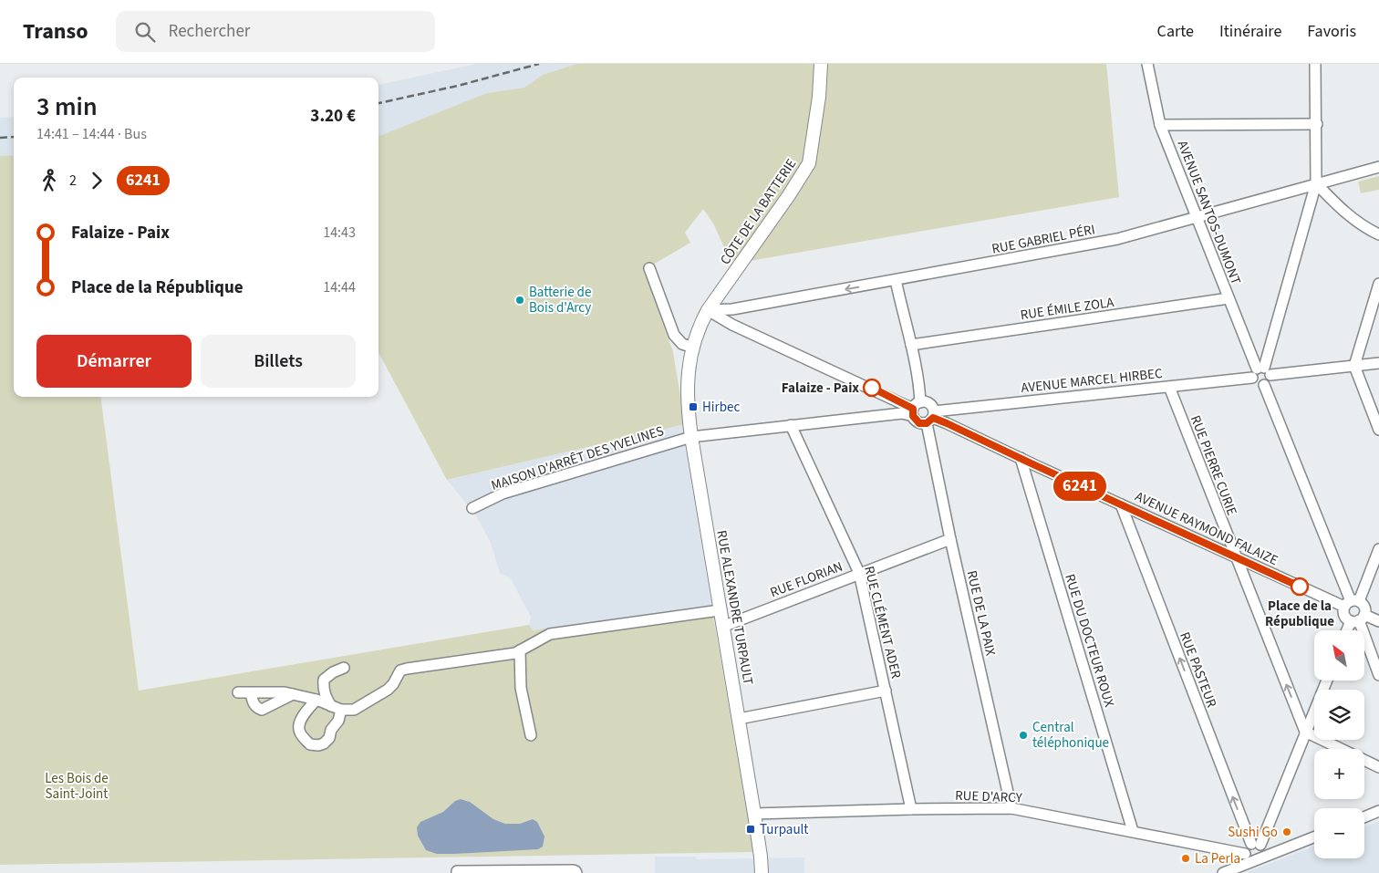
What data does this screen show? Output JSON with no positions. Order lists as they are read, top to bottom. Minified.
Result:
{"streets":{"main road":["CÔTE DE LA BATTERIE","RUE ALEXANDRE TURPAULT"],"street":["AVENUE SANTOS-DUMONT","RUE GABRIEL PÉRI","RUE ÉMILE ZOLA","AVENUE MARCEL HIRBEC","MAISON D'ARRÊT DES YVELINES","RUE PIERRE CURIE","AVENUE RAYMOND FALAIZE","RUE FLORIAN","RUE DE LA PAIX","RUE CLÉMENT ADER","RUE DU DOCTEUR ROUX","RUE PASTEUR","RUE D'ARCY"]},"crossings":[["CÔTE DE LA BATTERIE","RUE ALEXANDRE TURPAULT"],["AVENUE SANTOS-DUMONT","RUE GABRIEL PÉRI"],["AVENUE SANTOS-DUMONT","RUE ÉMILE ZOLA"],["AVENUE SANTOS-DUMONT","AVENUE MARCEL HIRBEC"],["RUE GABRIEL PÉRI","RUE ALEXANDRE TURPAULT"],["AVENUE MARCEL HIRBEC","RUE PIERRE CURIE"],["AVENUE MARCEL HIRBEC","AVENUE RAYMOND FALAIZE"],["AVENUE MARCEL HIRBEC","RUE DE LA PAIX"],["MAISON D'ARRÊT DES YVELINES","RUE ALEXANDRE TURPAULT"],["RUE PIERRE CURIE","AVENUE RAYMOND FALAIZE"],["AVENUE RAYMOND FALAIZE","RUE DE LA PAIX"],["AVENUE RAYMOND FALAIZE","RUE DU DOCTEUR ROUX"],["AVENUE RAYMOND FALAIZE","RUE PASTEUR"],["RUE FLORIAN","RUE ALEXANDRE TURPAULT"],["RUE FLORIAN","RUE DE LA PAIX"],["RUE FLORIAN","RUE CLÉMENT ADER"],["RUE ALEXANDRE TURPAULT","RUE D'ARCY"],["RUE DE LA PAIX","RUE D'ARCY"],["RUE CLÉMENT ADER","RUE D'ARCY"],["RUE DU DOCTEUR ROUX","RUE D'ARCY"]],"one_way":["RUE PASTEUR"],"parks":["Les Bois de Saint-Joint"],"places":{"other":["Batterie de Bois d'Arcy","Falaize - Paix","Place de la République","Central téléphonique","Sushi Go","La Perla"],"transit":["Hirbec","Turpault"]},"lines":["bus line 6241"],"north":"top left","page":{"header":"Transo","search":"Rechercher","nav":["Carte","Itinéraire","Favoris"],"on_map":"6241","heading":["3 min","14:41 – 14:44 · Bus","3.20 €"],"legs":["2","6241"],"list":[{"name":"Falaize - Paix","value":"14:43"},{"name":"Place de la République","value":"14:44"}],"buttons":["Démarrer","Billets"],"map_buttons":["+","−"]}}
